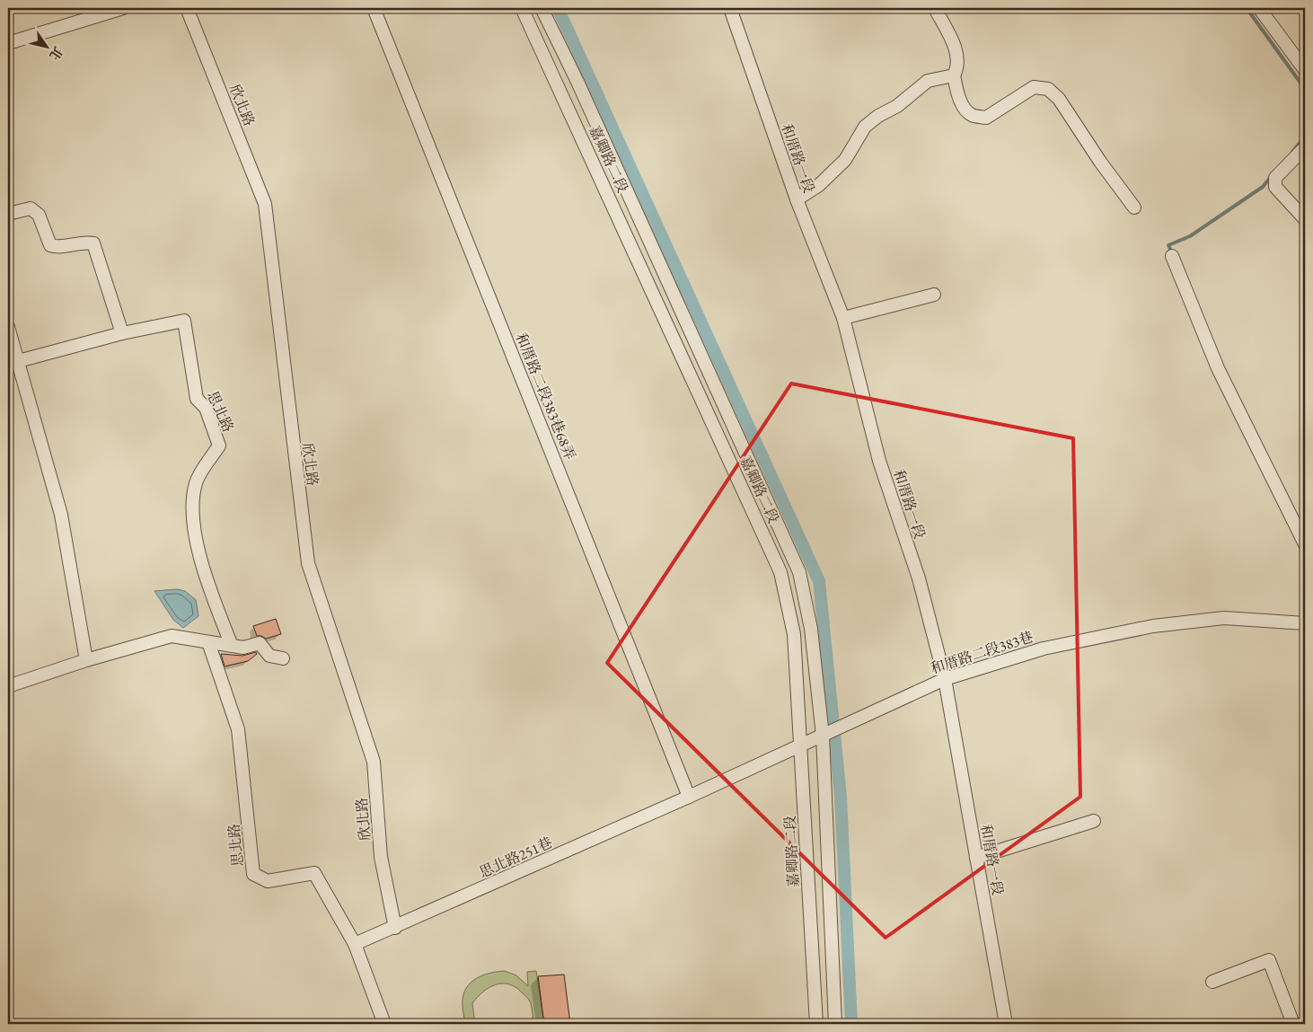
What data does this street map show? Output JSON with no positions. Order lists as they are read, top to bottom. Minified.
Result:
{"streets":{"street":["欣北路","和厝路一段","嘉卿路二段","和厝路二段383巷68弄","思北路","和厝路二段383巷","思北路251巷"]},"crossings":[["欣北路","思北路251巷"],["和厝路一段","和厝路二段383巷"],["嘉卿路二段","和厝路二段383巷"],["和厝路二段383巷68弄","和厝路二段383巷"],["和厝路二段383巷68弄","思北路251巷"],["思北路","思北路251巷"],["和厝路二段383巷","思北路251巷"]],"north":"bottom right"}
